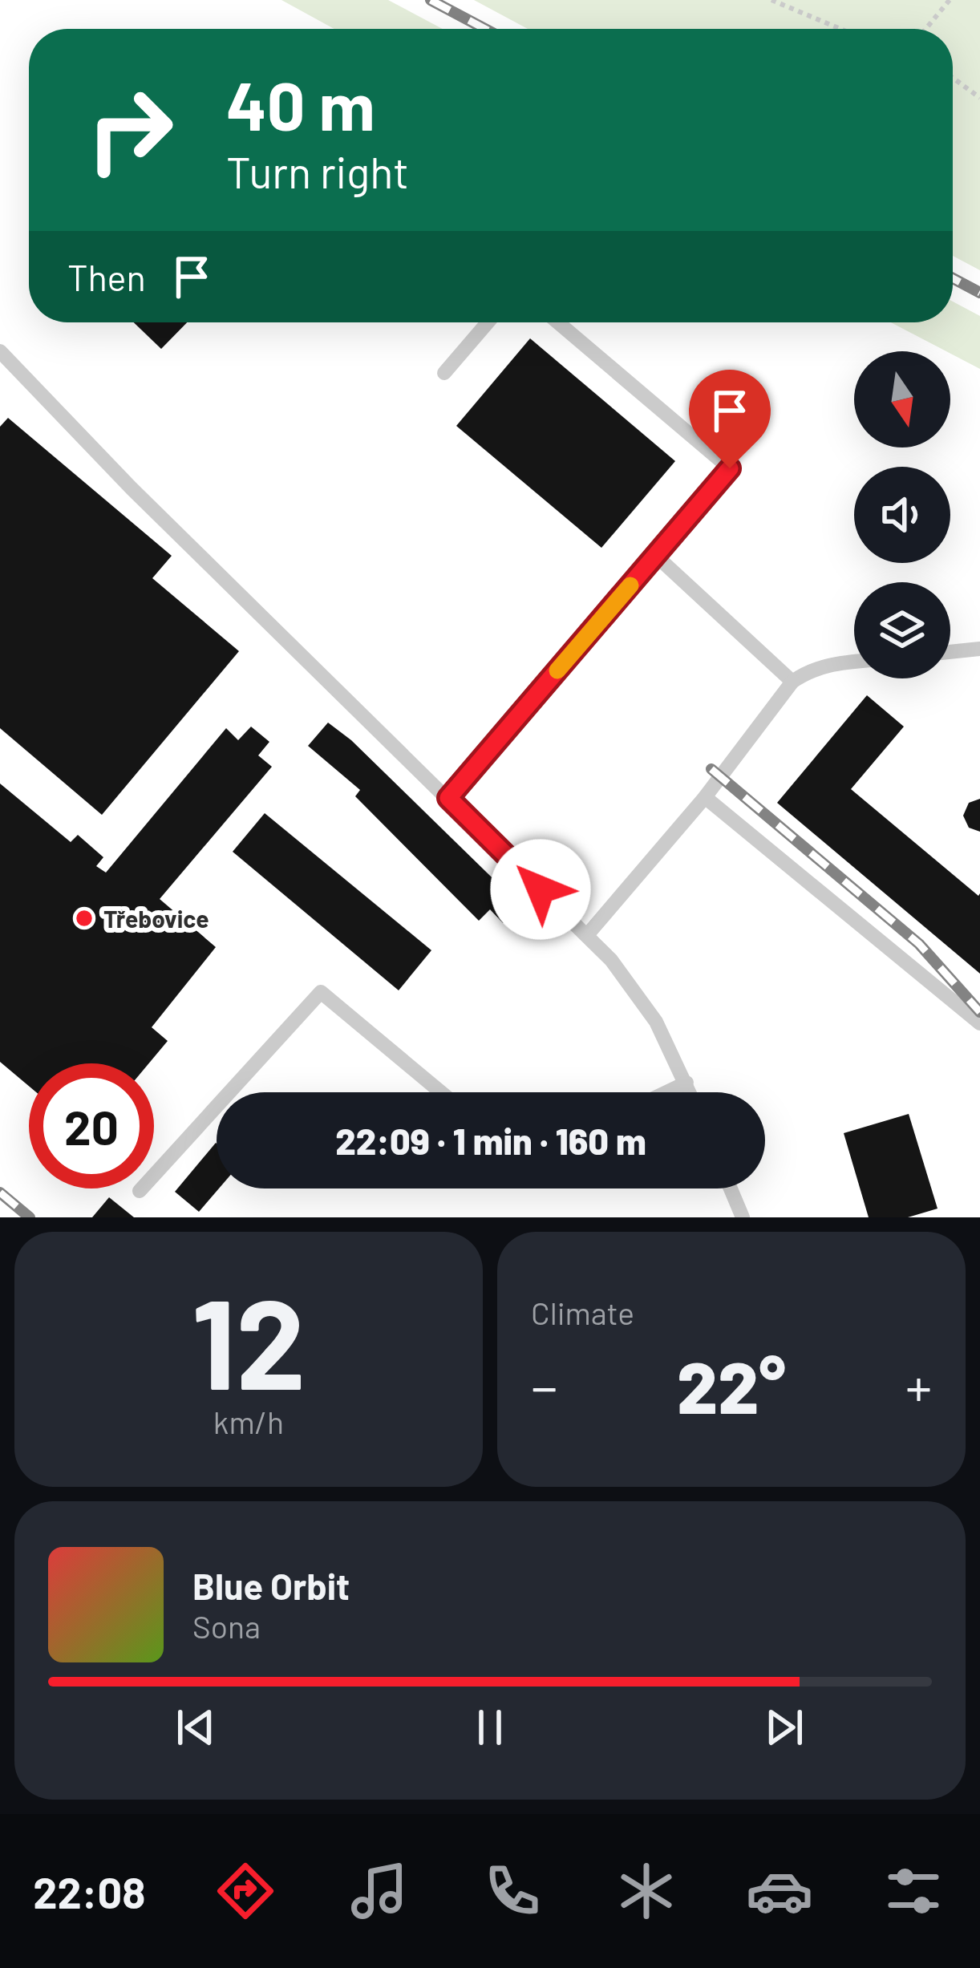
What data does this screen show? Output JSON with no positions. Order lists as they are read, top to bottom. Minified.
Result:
{"places":["Třebovice"],"north":"bottom","page":{"turn":["40 m","Turn right"],"then":"Then","limit":"20","trip":"22:09 · 1 min · 160 m","tile":[["12","km/h"],"Climate"],"heat":["−","22°","+"],"song":["Blue Orbit","Sona"],"tabs":"22:08"}}
